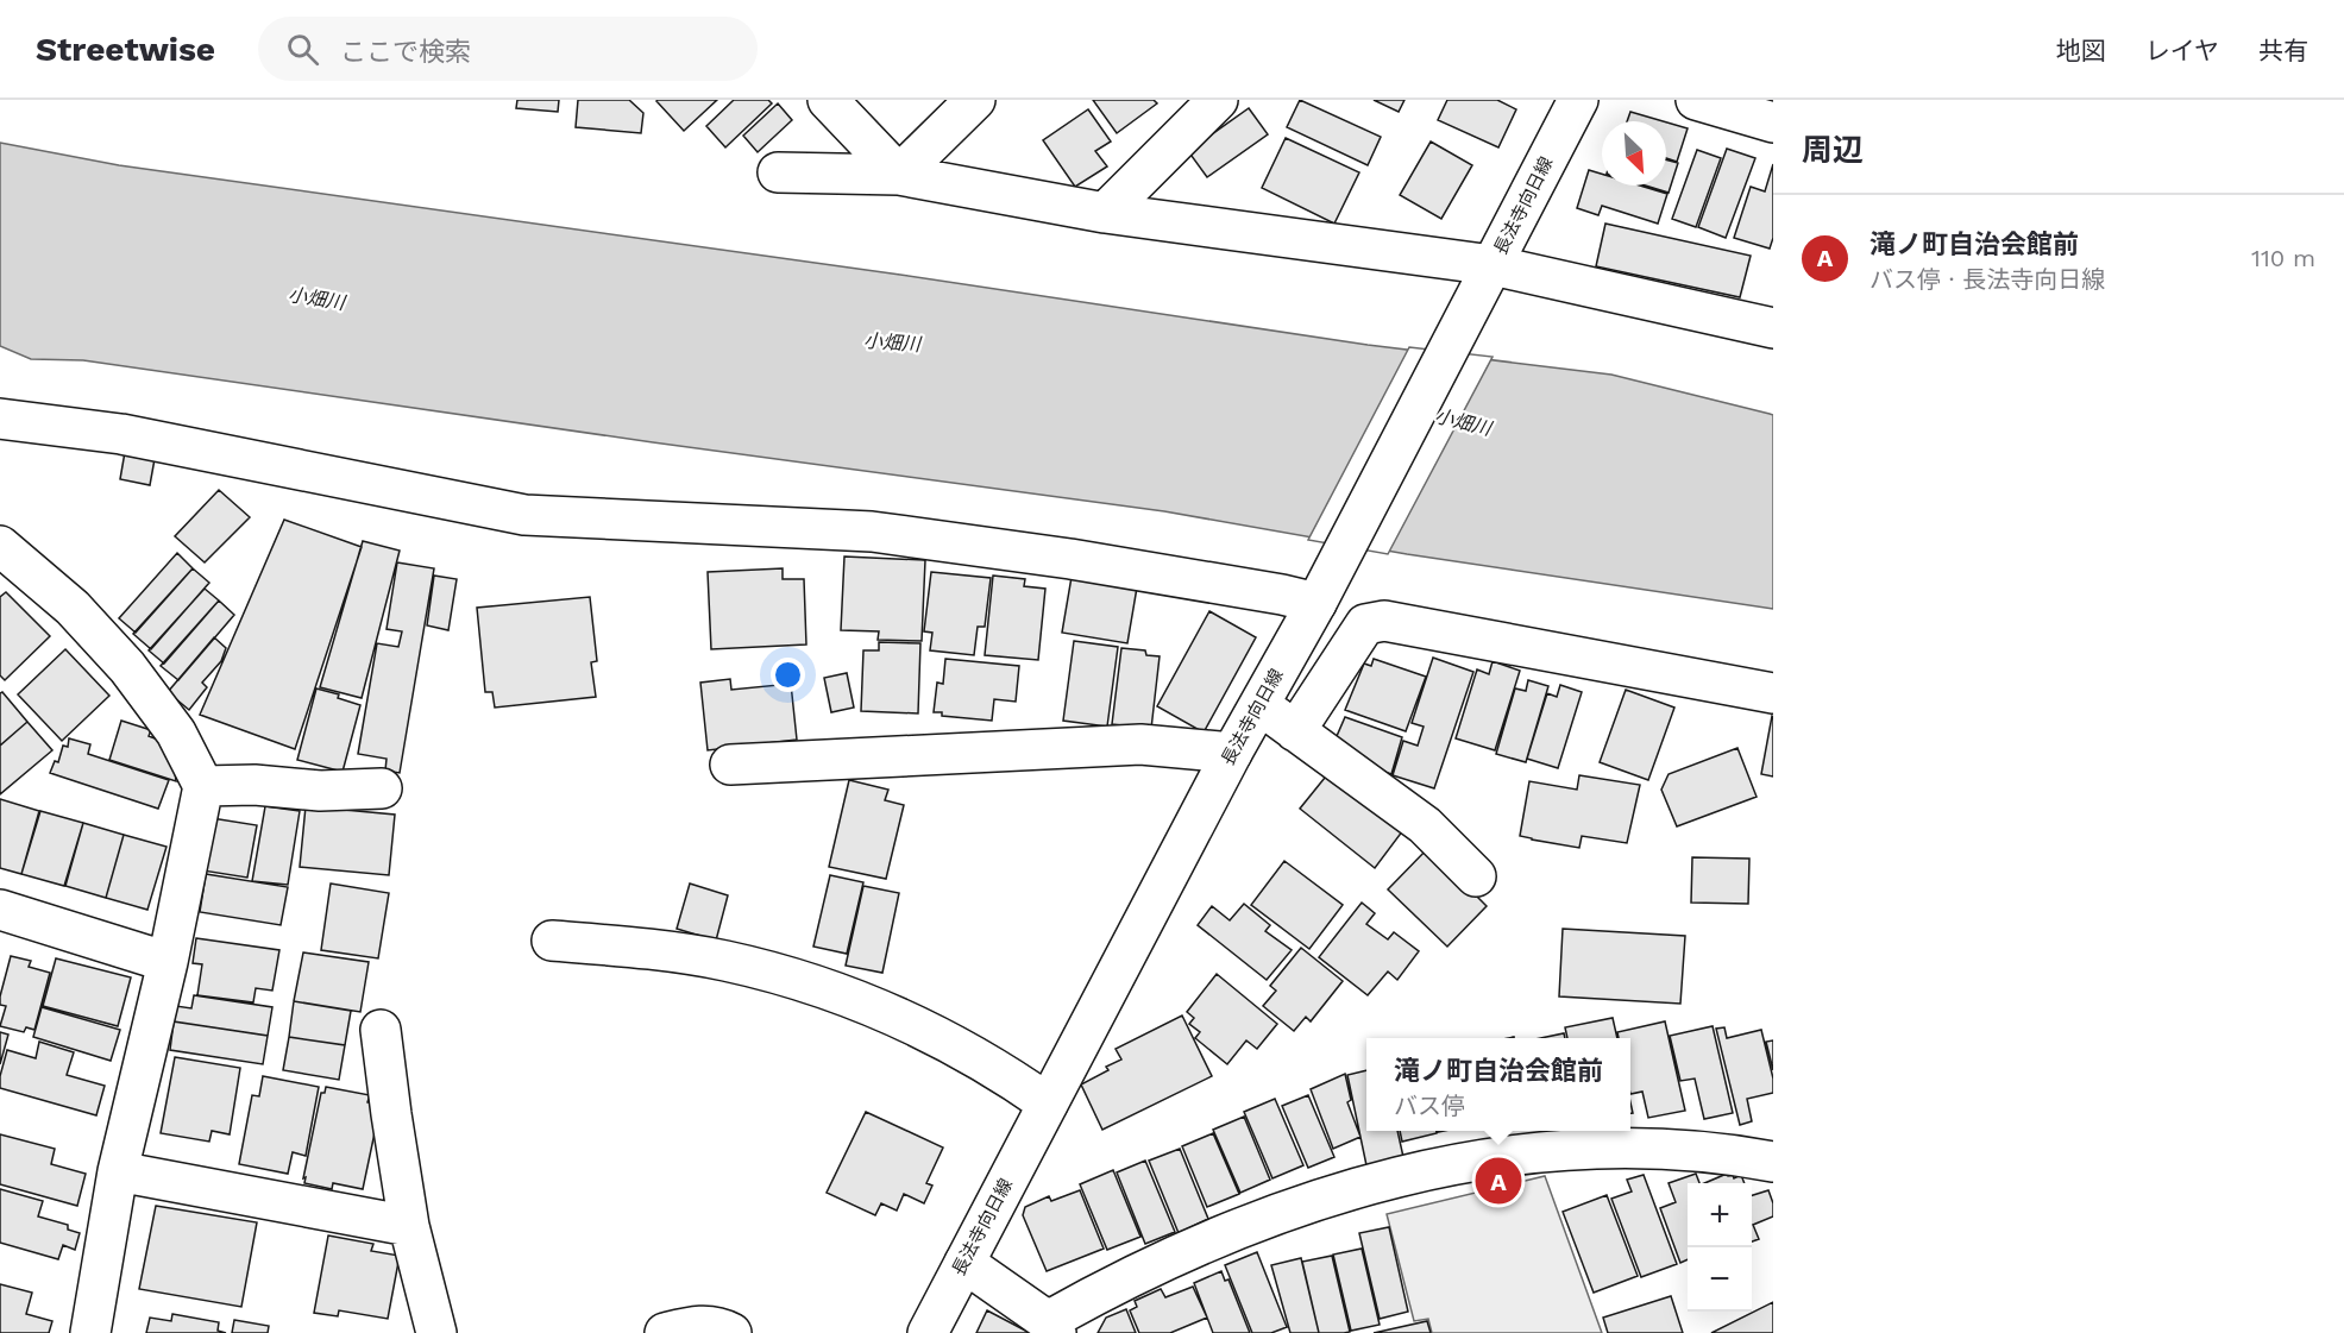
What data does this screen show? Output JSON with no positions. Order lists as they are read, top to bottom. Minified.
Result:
{"streets":{"street":["長法寺向日線"]},"water":["小畑川"],"north":"bottom right","page":{"header":"Streetwise","search":"ここで検索","nav":["地図","レイヤ","共有"],"heading":"周辺","list":[{"mark":"A","name":"滝ノ町自治会館前","note":"バス停 · 長法寺向日線","value":"110 m"}],"popup":["滝ノ町自治会館前","バス停"],"pins":"A","map_buttons":["+","−"]}}
